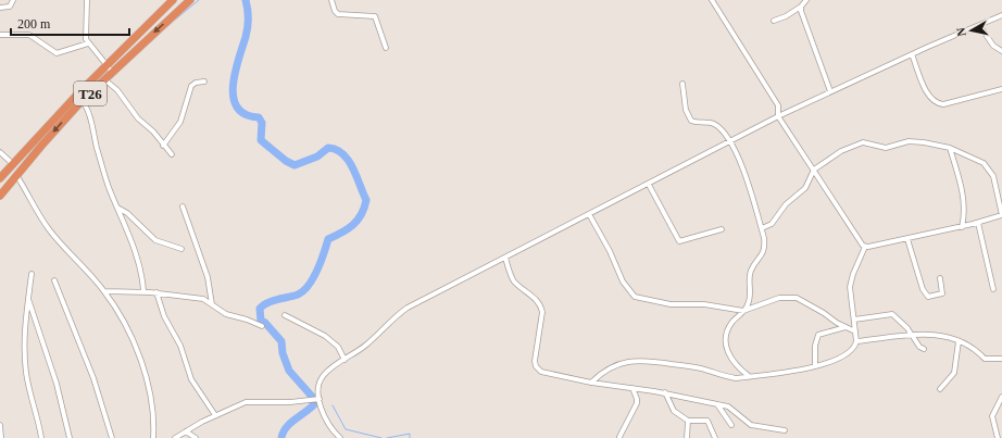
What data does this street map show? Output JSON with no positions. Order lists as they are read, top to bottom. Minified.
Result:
{"streets":{"highway":["T26"]},"scale_bar":"200 m","north":"left"}
